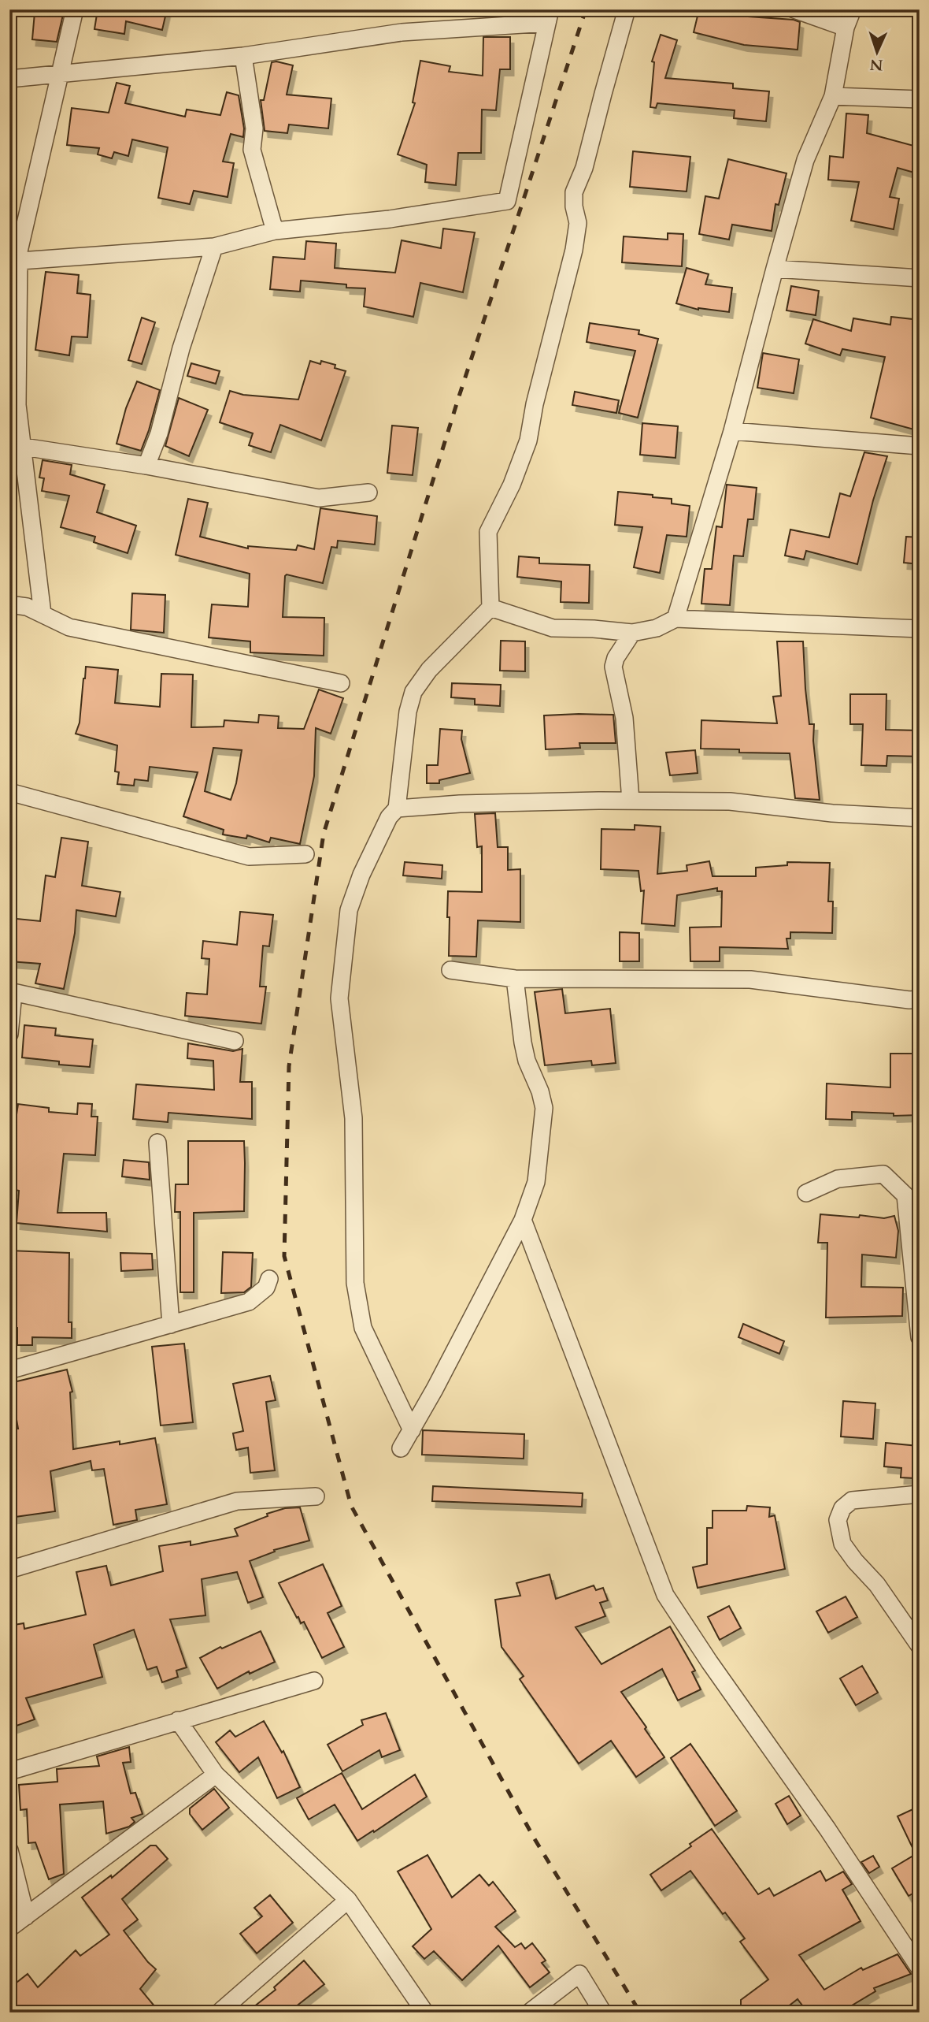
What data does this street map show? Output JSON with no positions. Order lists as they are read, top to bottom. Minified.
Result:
{"north":"bottom"}
